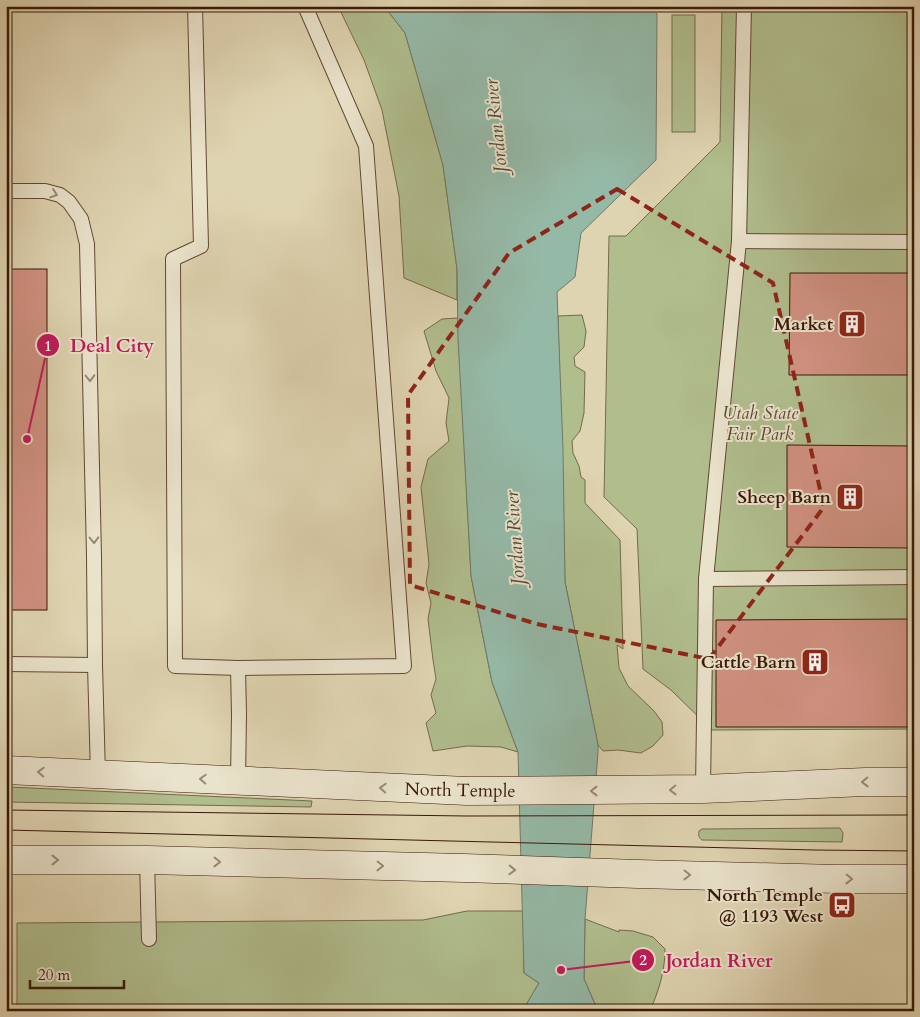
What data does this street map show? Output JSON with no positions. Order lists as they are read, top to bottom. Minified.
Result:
{"streets":{"main road":["North Temple"]},"water":["Jordan River"],"parks":["Utah State Fair Park"],"places":{"building":["Market","Sheep Barn","Cattle Barn"],"other":["Deal City","Jordan River"],"bus stop":["North Temple @ 1193 West"]},"scale_bar":"20 m"}
